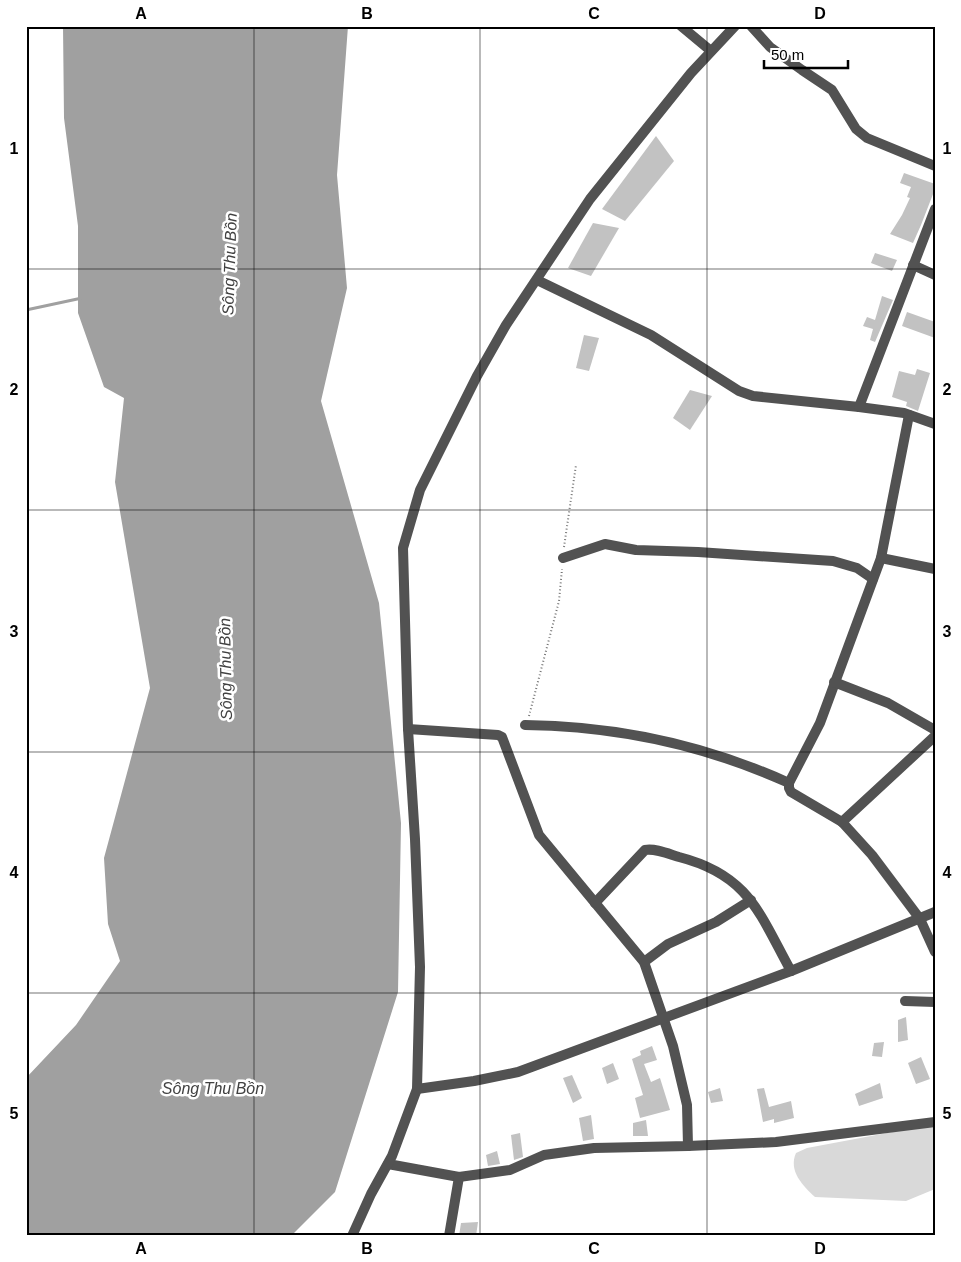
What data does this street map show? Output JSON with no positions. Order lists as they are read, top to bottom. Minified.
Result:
{"water":["Sông Thu Bồn"],"scale_bar":"50 m","grid":{"columns":["A","B","C","D"],"rows":["1","2","3","4","5"]}}
